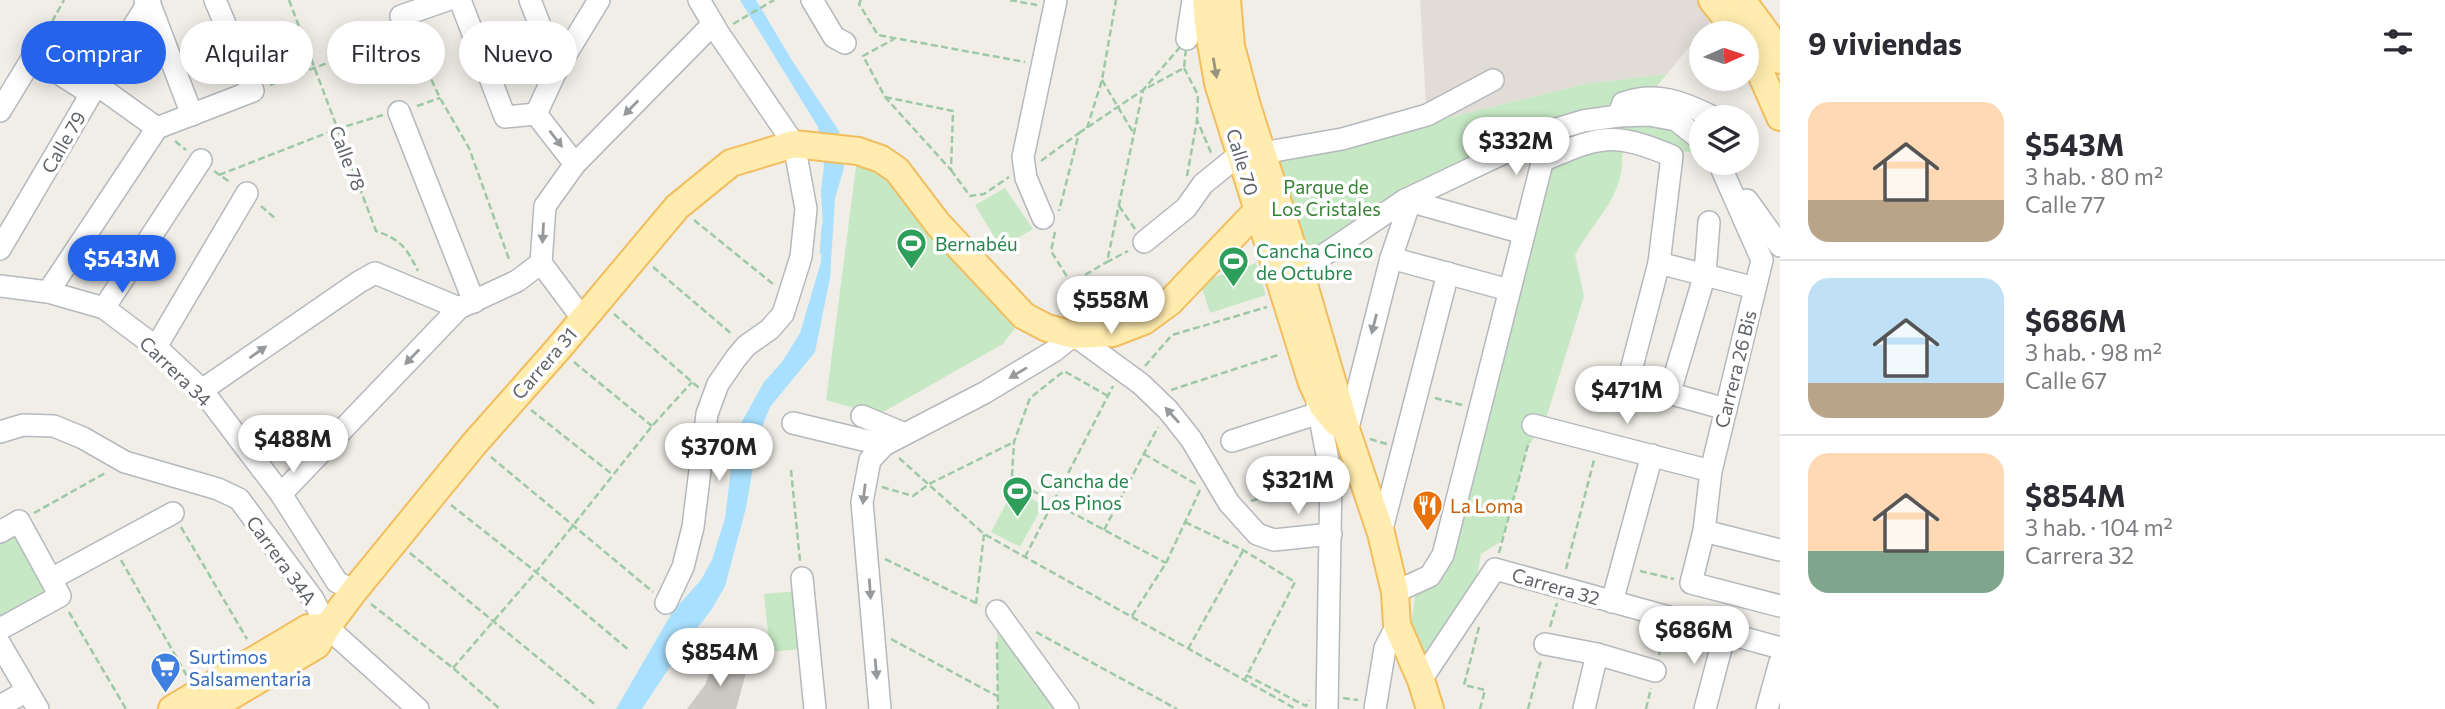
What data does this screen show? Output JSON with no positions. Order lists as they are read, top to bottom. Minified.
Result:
{"streets":{"main road":["Calle 70","Carrera 31"],"street":["Calle 79","Carrera 26 Bis","Carrera 34","Carrera 34A","Carrera 32"],"path":["Calle 78"]},"crossings":[["Calle 70","Carrera 31"],["Calle 70","Carrera 32"],["Carrera 31","Carrera 34"],["Carrera 31","Carrera 34A"]],"parks":["Parque de Los Cristales"],"places":{"sports":["Bernabéu","Cancha Cinco de Octubre","Cancha de Los Pinos"],"restaurant":["La Loma"],"supermarket":["Surtimos Salsamentaria"]},"north":"right","page":{"heading":"9 viviendas","chip":["Comprar","Alquilar","Filtros","Nuevo"],"list":[{"name":"$543M","note":"3 hab. · 80 m² · Calle 77"},{"name":"$686M","note":"3 hab. · 98 m² · Calle 67"},{"name":"$854M","note":"3 hab. · 104 m² · Carrera 32"}],"price":["$332M","$543M","$558M","$471M","$488M","$370M","$321M","$686M","$854M"]}}
